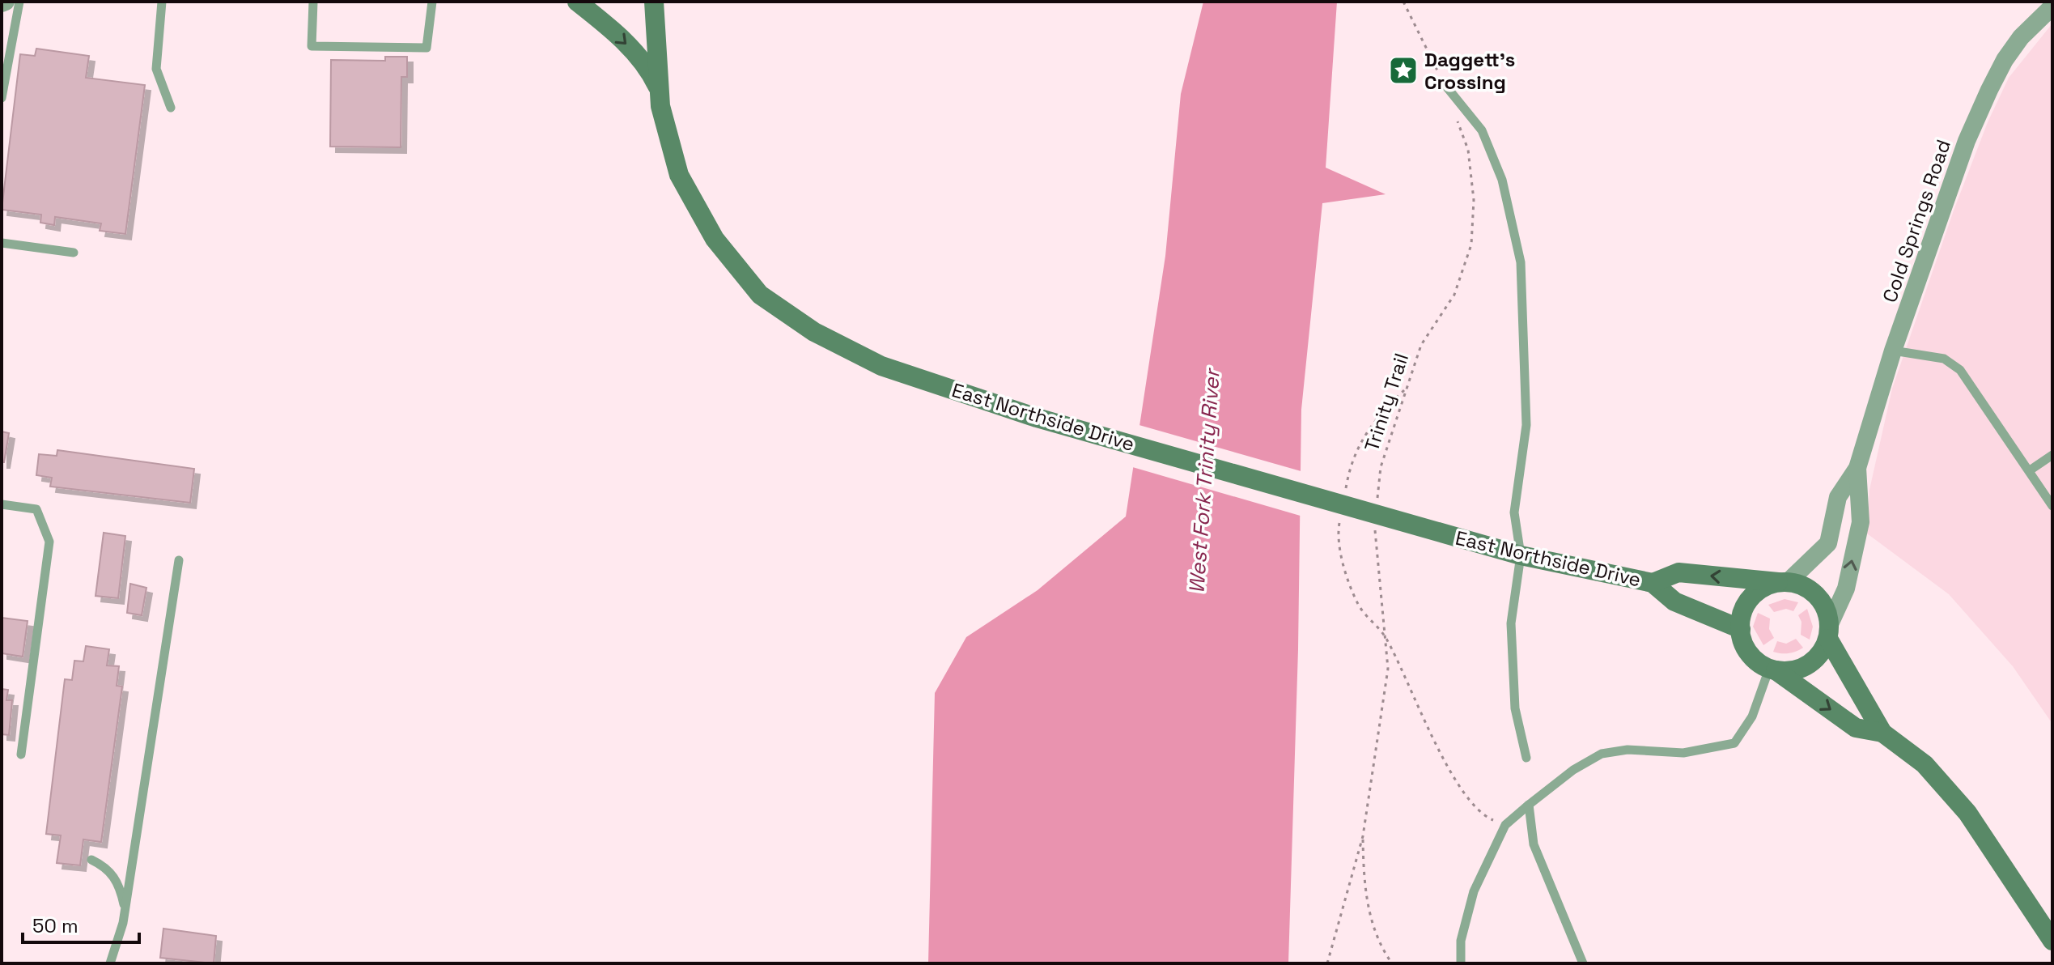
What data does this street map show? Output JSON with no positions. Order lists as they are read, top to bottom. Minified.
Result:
{"streets":{"street":["Cold Springs Road","East Northside Drive"],"path":["Trinity Trail"]},"crossings":[["Cold Springs Road","East Northside Drive"]],"water":["West Fork Trinity River"],"places":{"place":["Daggett's Crossing"]},"scale_bar":"50 m"}
